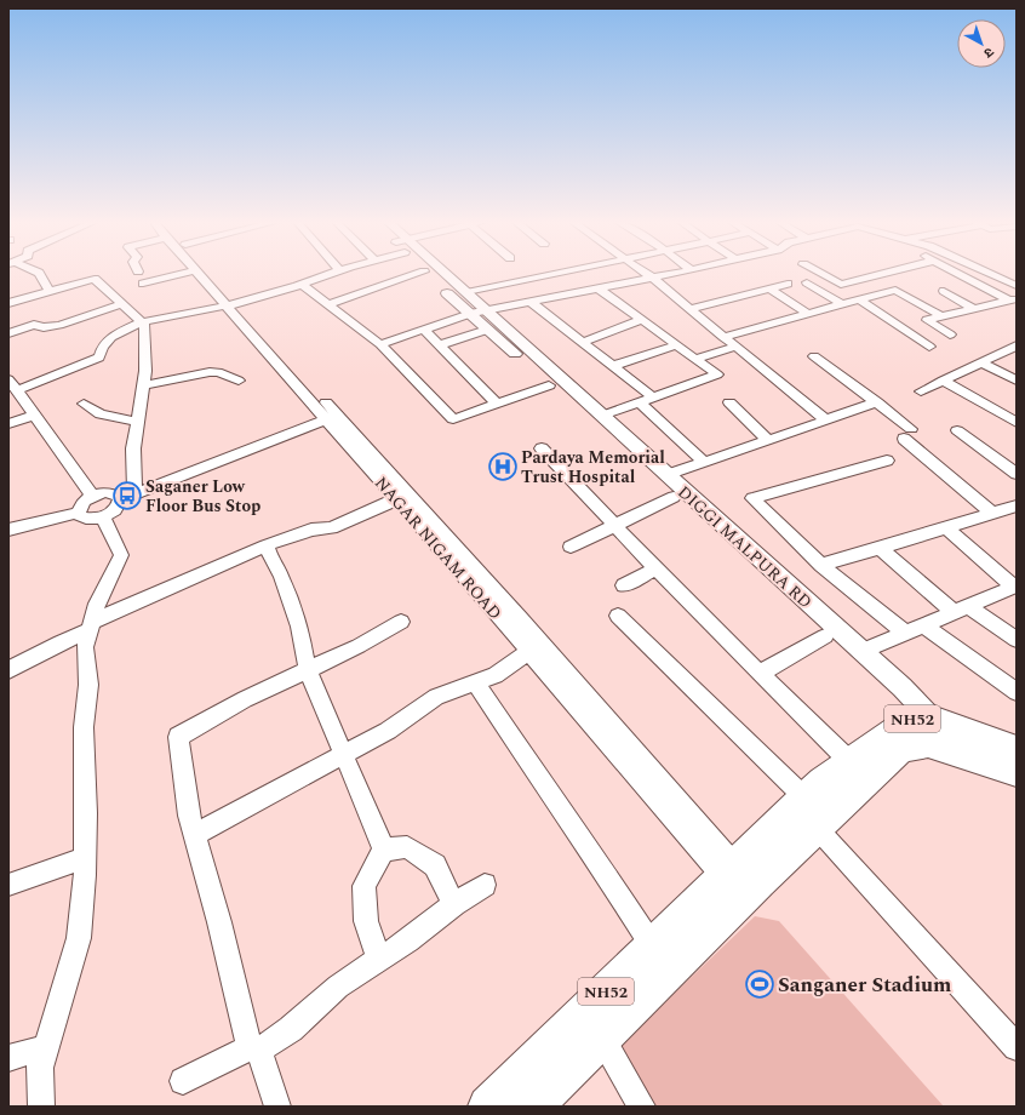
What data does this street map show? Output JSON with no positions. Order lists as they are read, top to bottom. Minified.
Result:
{"streets":{"highway":["NH52"],"main road":["DIGGI MALPURA RD"],"street":["NAGAR NIGAM ROAD"]},"crossings":[["DIGGI MALPURA RD","NH52"],["NAGAR NIGAM ROAD","NH52"]],"places":{"hospital":["Pardaya Memorial Trust Hospital"],"bus stop":["Saganer Low Floor Bus Stop"],"sports":["Sanganer Stadium"]},"north":"bottom right"}
